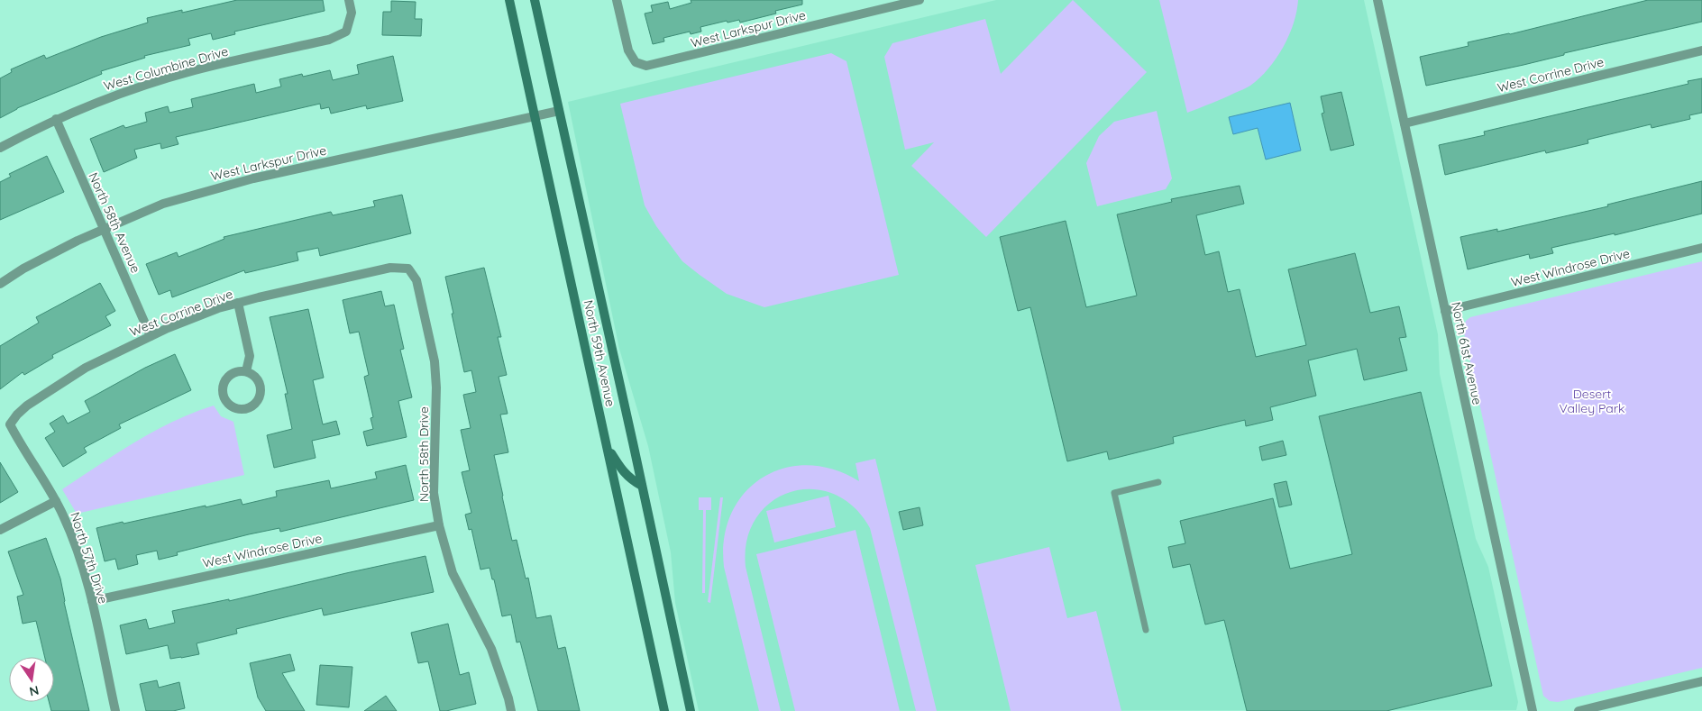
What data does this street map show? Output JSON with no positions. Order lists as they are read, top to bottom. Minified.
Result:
{"streets":{"main road":["North 59th Avenue"],"street":["West Larkspur Drive","West Columbine Drive","West Corrine Drive","North 58th Avenue","West Windrose Drive","North 61st Avenue","North 58th Drive","North 57th Drive"]},"crossings":[["West Larkspur Drive","North 58th Avenue"],["West Larkspur Drive","North 59th Avenue"],["West Columbine Drive","North 58th Avenue"],["West Corrine Drive","North 58th Avenue"],["West Corrine Drive","North 61st Avenue"],["West Corrine Drive","North 58th Drive"],["West Corrine Drive","North 57th Drive"],["West Windrose Drive","North 61st Avenue"],["West Windrose Drive","North 58th Drive"],["West Windrose Drive","North 57th Drive"]],"parks":["Desert Valley Park"],"north":"bottom"}
